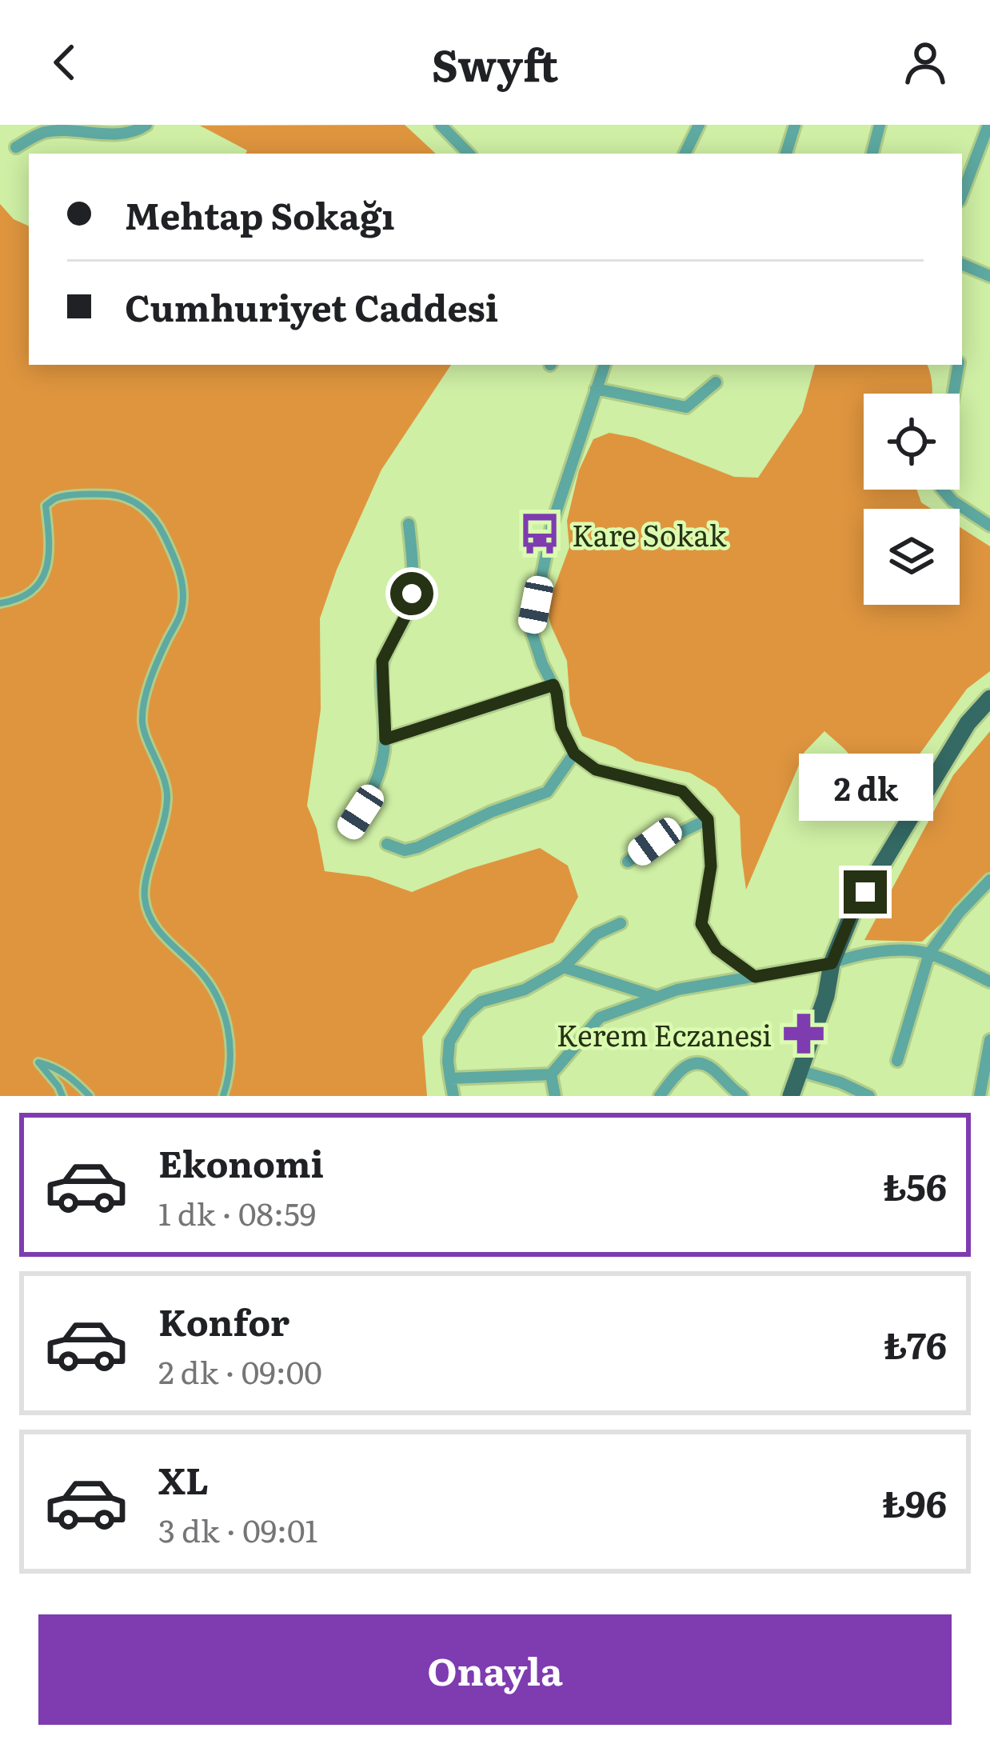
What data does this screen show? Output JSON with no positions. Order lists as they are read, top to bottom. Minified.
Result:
{"places":{"bus stop":["Kare Sokak"],"pharmacy":["Kerem Eczanesi"]},"page":{"header":"Swyft","banner":["Mehtap Sokağı","Cumhuriyet Caddesi"],"bubble":"2 dk","list":[{"name":"Ekonomi","note":"1 dk · 08:59","value":"₺56"},{"name":"Konfor","note":"2 dk · 09:00","value":"₺76"},{"name":"XL","note":"3 dk · 09:01","value":"₺96"}],"buttons":"Onayla"}}
